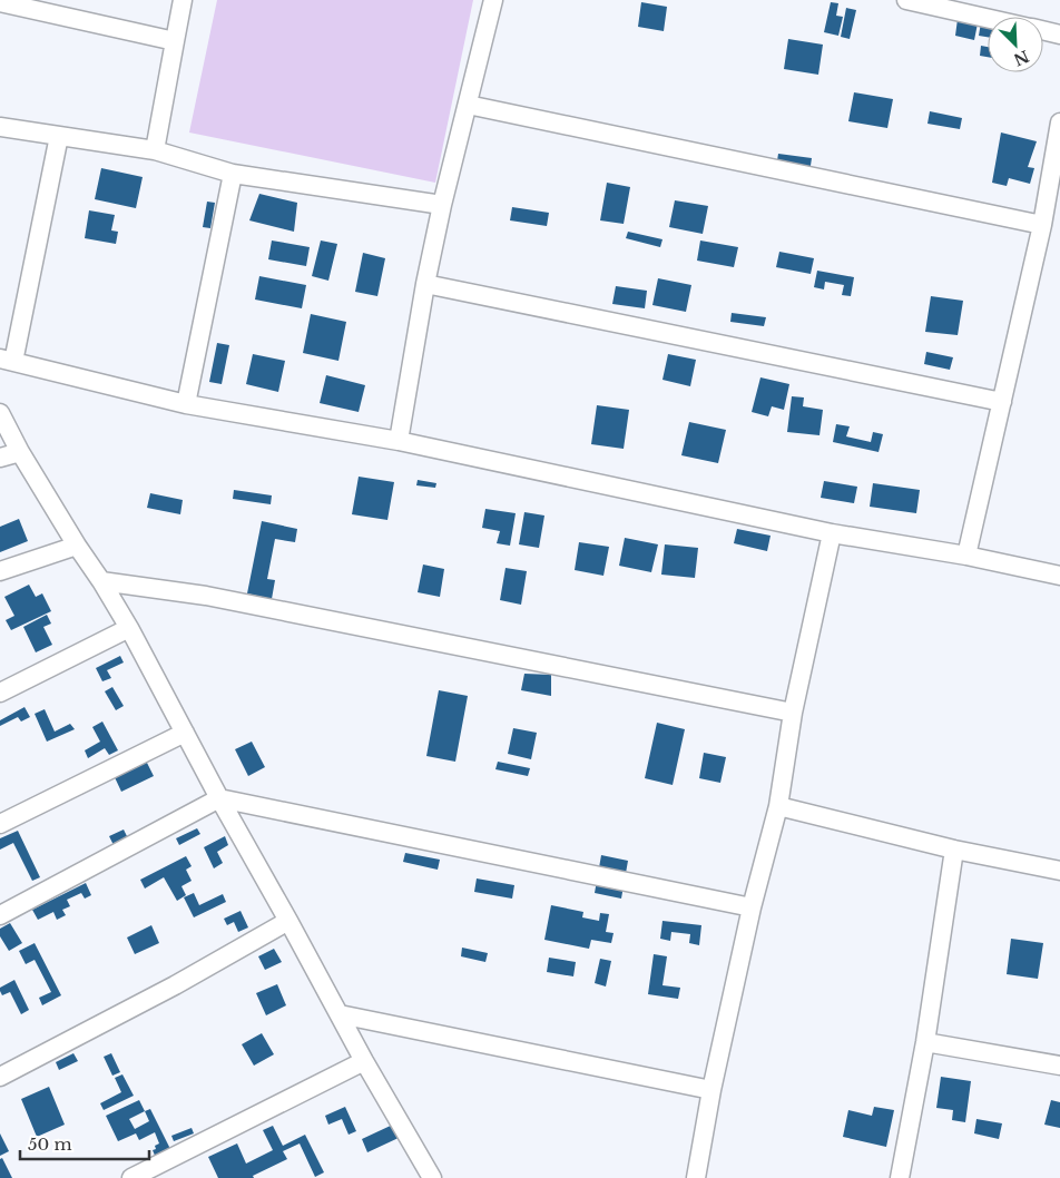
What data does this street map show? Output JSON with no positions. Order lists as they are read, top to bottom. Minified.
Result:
{"scale_bar":"50 m","north":"bottom right"}
